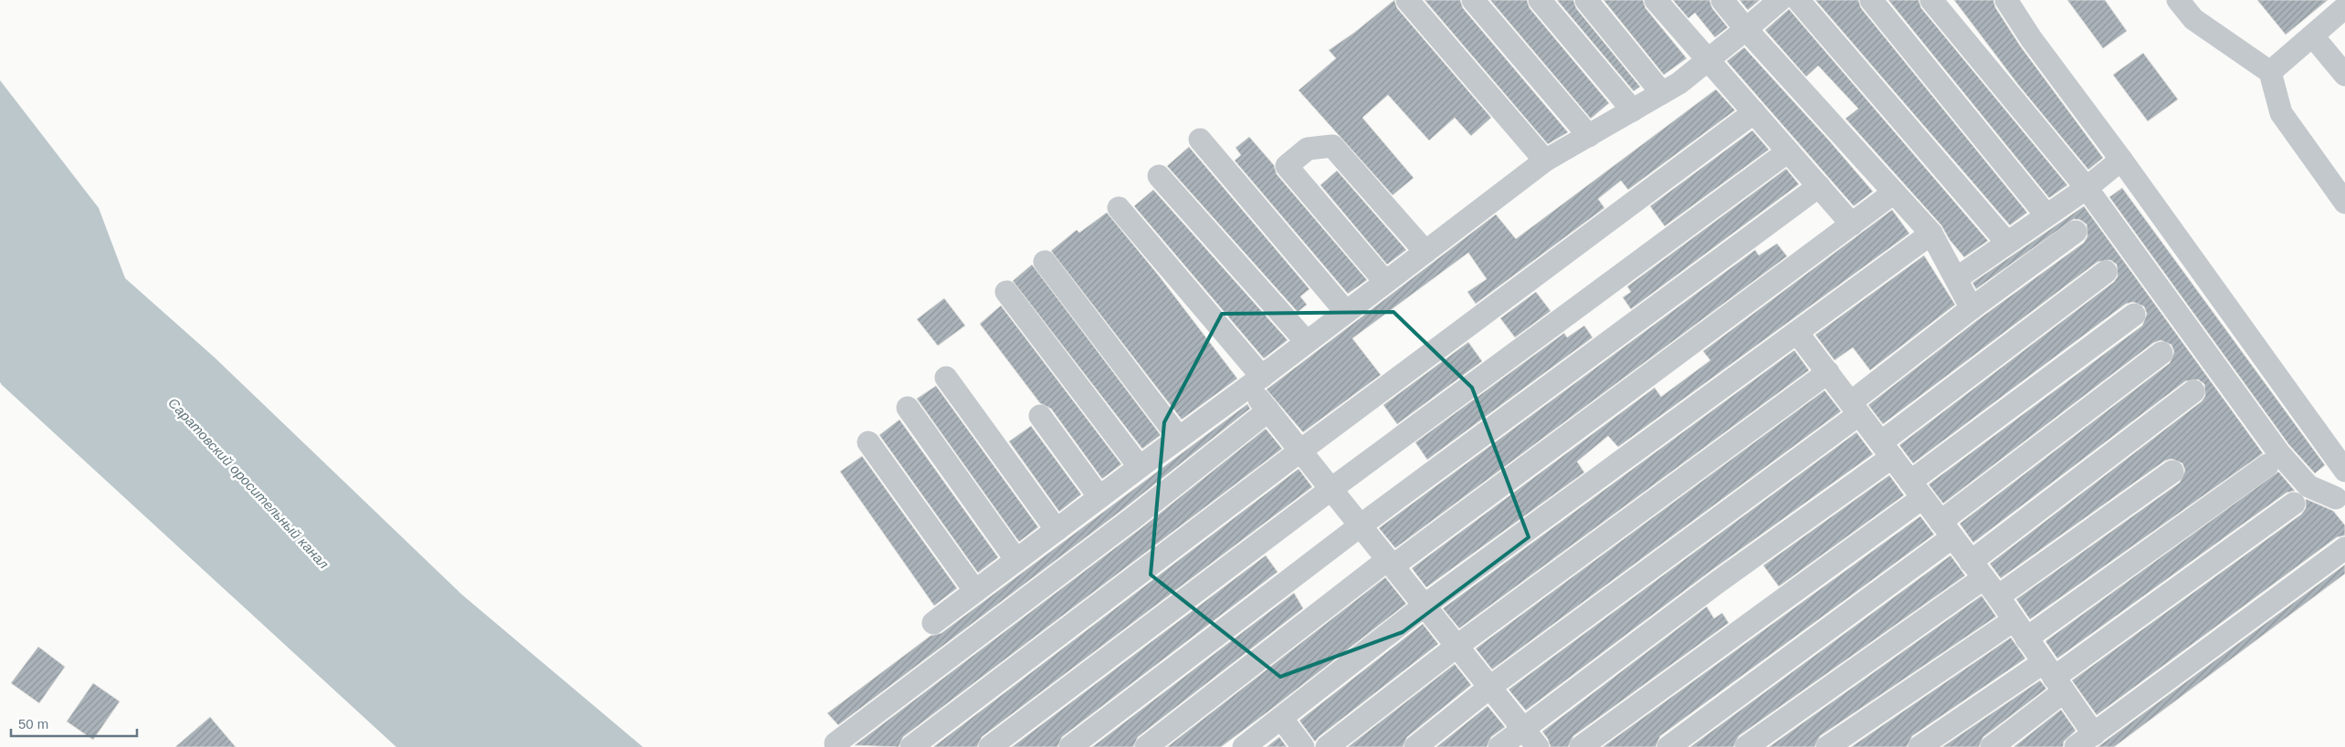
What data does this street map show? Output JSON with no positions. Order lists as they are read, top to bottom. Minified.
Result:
{"water":["Саратовский оросительный канал"],"scale_bar":"50 m"}
